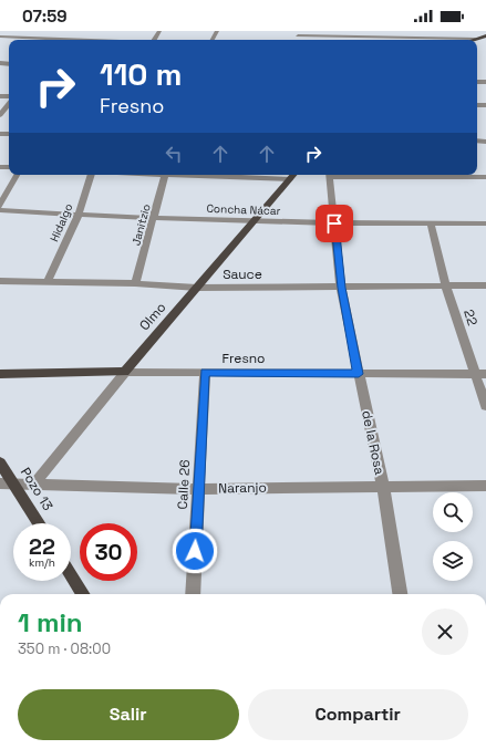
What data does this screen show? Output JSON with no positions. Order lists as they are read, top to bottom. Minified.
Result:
{"streets":{"main road":["Olmo","Fresno","Pozo 13"],"street":["Concha Nácar","Hidalgo","Janitzio","Sauce","22","de la Rosa","Calle 26","Naranjo"]},"crossings":[["Concha Nácar","Hidalgo"],["Concha Nácar","Janitzio"],["Concha Nácar","Olmo"],["Concha Nácar","22"],["Concha Nácar","de la Rosa"],["Hidalgo","Sauce"],["Janitzio","Sauce"],["Sauce","Olmo"],["Sauce","22"],["Sauce","de la Rosa"],["Olmo","Fresno"],["Olmo","Naranjo"],["22","Fresno"],["Fresno","de la Rosa"],["Fresno","Calle 26"],["de la Rosa","Naranjo"],["Calle 26","Naranjo"],["Naranjo","Pozo 13"]],"page":{"status":"07:59","turn":["110 m","Fresno"],"speed":"22 km/h","limit":"30","heading":["1 min","350 m · 08:00"],"buttons":["Salir","Compartir"]}}
